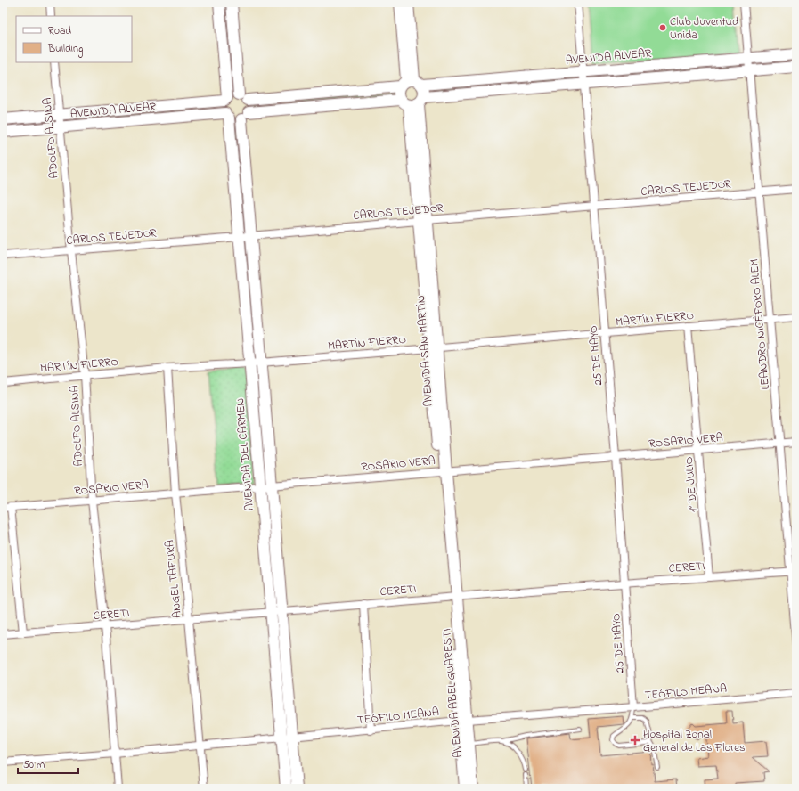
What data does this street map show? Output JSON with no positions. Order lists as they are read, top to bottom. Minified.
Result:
{"streets":{"main road":["AVENIDA ALVEAR","AVENIDA SAN MARTÍN","AVENIDA DEL CARMEN","AVENIDA ABEL GUARESTI"],"street":["ADOLFO ALSINA","CARLOS TEJEDOR","MARTÍN FIERRO","LEANDRO NICÉFORO ALEM","25 DE MAYO","ROSARIO VERA","1° DE JULIO","CERETI","ANGEL TAFURA","TEÓFILO MEANA"]},"crossings":[["AVENIDA ALVEAR","ADOLFO ALSINA"],["AVENIDA ALVEAR","LEANDRO NICÉFORO ALEM"],["AVENIDA ALVEAR","25 DE MAYO"],["AVENIDA ALVEAR","AVENIDA DEL CARMEN"],["ADOLFO ALSINA","CARLOS TEJEDOR"],["ADOLFO ALSINA","MARTÍN FIERRO"],["ADOLFO ALSINA","ROSARIO VERA"],["ADOLFO ALSINA","CERETI"],["ADOLFO ALSINA","TEÓFILO MEANA"],["CARLOS TEJEDOR","LEANDRO NICÉFORO ALEM"],["CARLOS TEJEDOR","AVENIDA SAN MARTÍN"],["CARLOS TEJEDOR","25 DE MAYO"],["CARLOS TEJEDOR","AVENIDA DEL CARMEN"],["MARTÍN FIERRO","LEANDRO NICÉFORO ALEM"],["MARTÍN FIERRO","AVENIDA SAN MARTÍN"],["MARTÍN FIERRO","25 DE MAYO"],["MARTÍN FIERRO","AVENIDA DEL CARMEN"],["MARTÍN FIERRO","1° DE JULIO"],["MARTÍN FIERRO","ANGEL TAFURA"],["LEANDRO NICÉFORO ALEM","ROSARIO VERA"],["LEANDRO NICÉFORO ALEM","CERETI"],["AVENIDA SAN MARTÍN","ROSARIO VERA"],["AVENIDA SAN MARTÍN","CERETI"],["AVENIDA SAN MARTÍN","AVENIDA ABEL GUARESTI"],["25 DE MAYO","ROSARIO VERA"],["25 DE MAYO","CERETI"],["25 DE MAYO","TEÓFILO MEANA"],["ROSARIO VERA","AVENIDA DEL CARMEN"],["ROSARIO VERA","1° DE JULIO"],["ROSARIO VERA","ANGEL TAFURA"],["AVENIDA DEL CARMEN","CERETI"],["AVENIDA DEL CARMEN","TEÓFILO MEANA"],["1° DE JULIO","CERETI"],["CERETI","ANGEL TAFURA"],["CERETI","AVENIDA ABEL GUARESTI"],["ANGEL TAFURA","TEÓFILO MEANA"],["TEÓFILO MEANA","AVENIDA ABEL GUARESTI"]],"places":{"other":["Club Juventud Unida"],"health":["Hospital Zonal General de Las Flores"]},"legend":["Road","Building"],"scale_bar":"50 m"}
